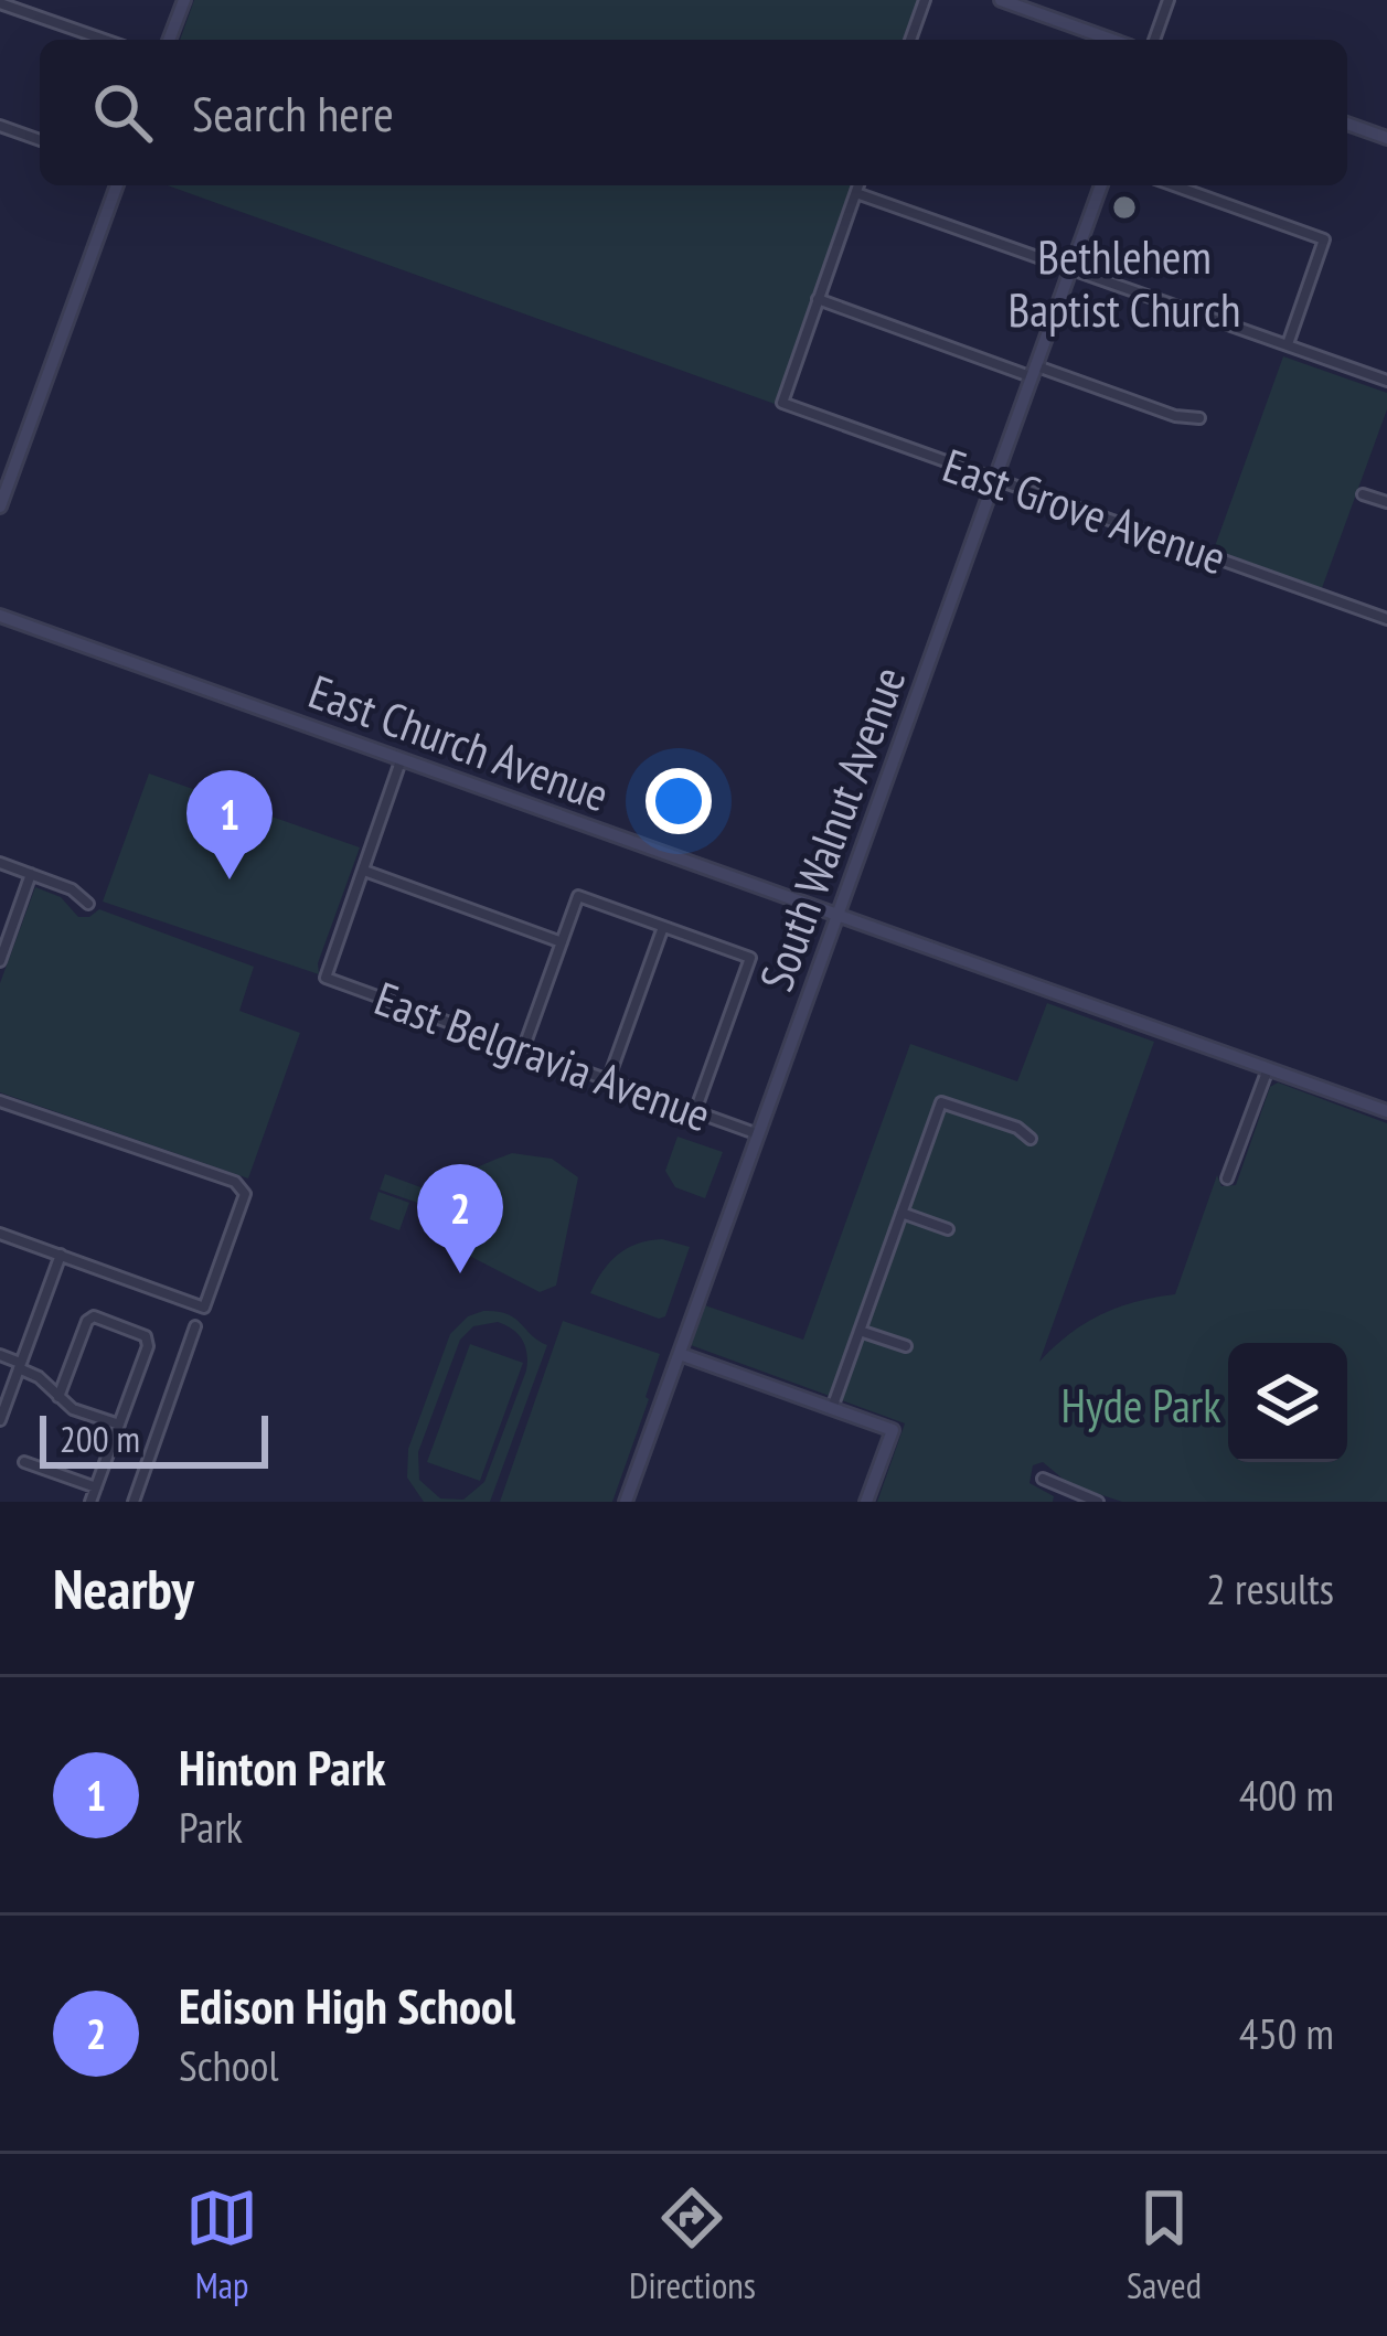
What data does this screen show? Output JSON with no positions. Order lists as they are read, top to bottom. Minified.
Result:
{"streets":{"street":["East Grove Avenue","East Church Avenue","South Walnut Avenue","East Belgravia Avenue"]},"crossings":[["East Grove Avenue","South Walnut Avenue"],["East Church Avenue","South Walnut Avenue"],["South Walnut Avenue","East Belgravia Avenue"]],"parks":["Hyde Park"],"places":["Bethlehem Baptist Church"],"scale_bar":"200 m","page":{"search":"Search here","pins":["1","2"],"scale":"200 m","heading":["Nearby","2 results"],"list":[{"mark":"1","name":"Hinton Park","note":"Park","value":"400 m"},{"mark":"2","name":"Edison High School","note":"School","value":"450 m"}],"nav":["Map","Directions","Saved"]}}
